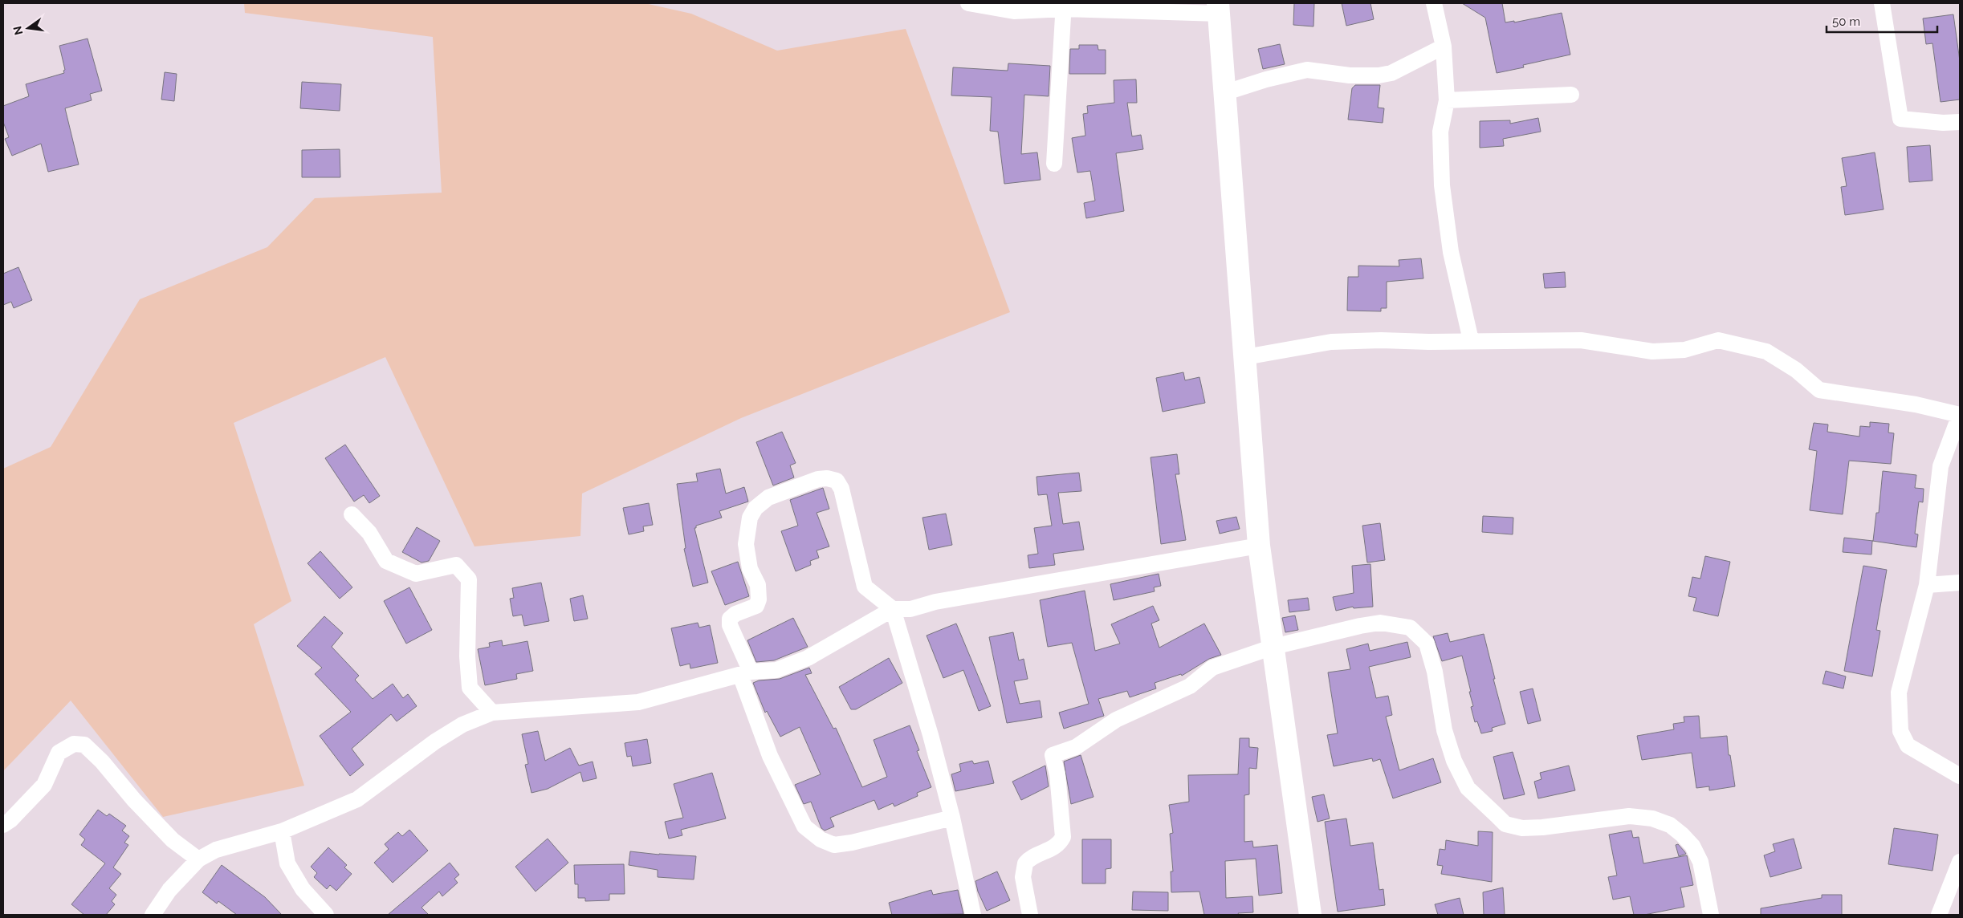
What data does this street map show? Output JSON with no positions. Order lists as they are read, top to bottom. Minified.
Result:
{"scale_bar":"50 m","north":"left"}
